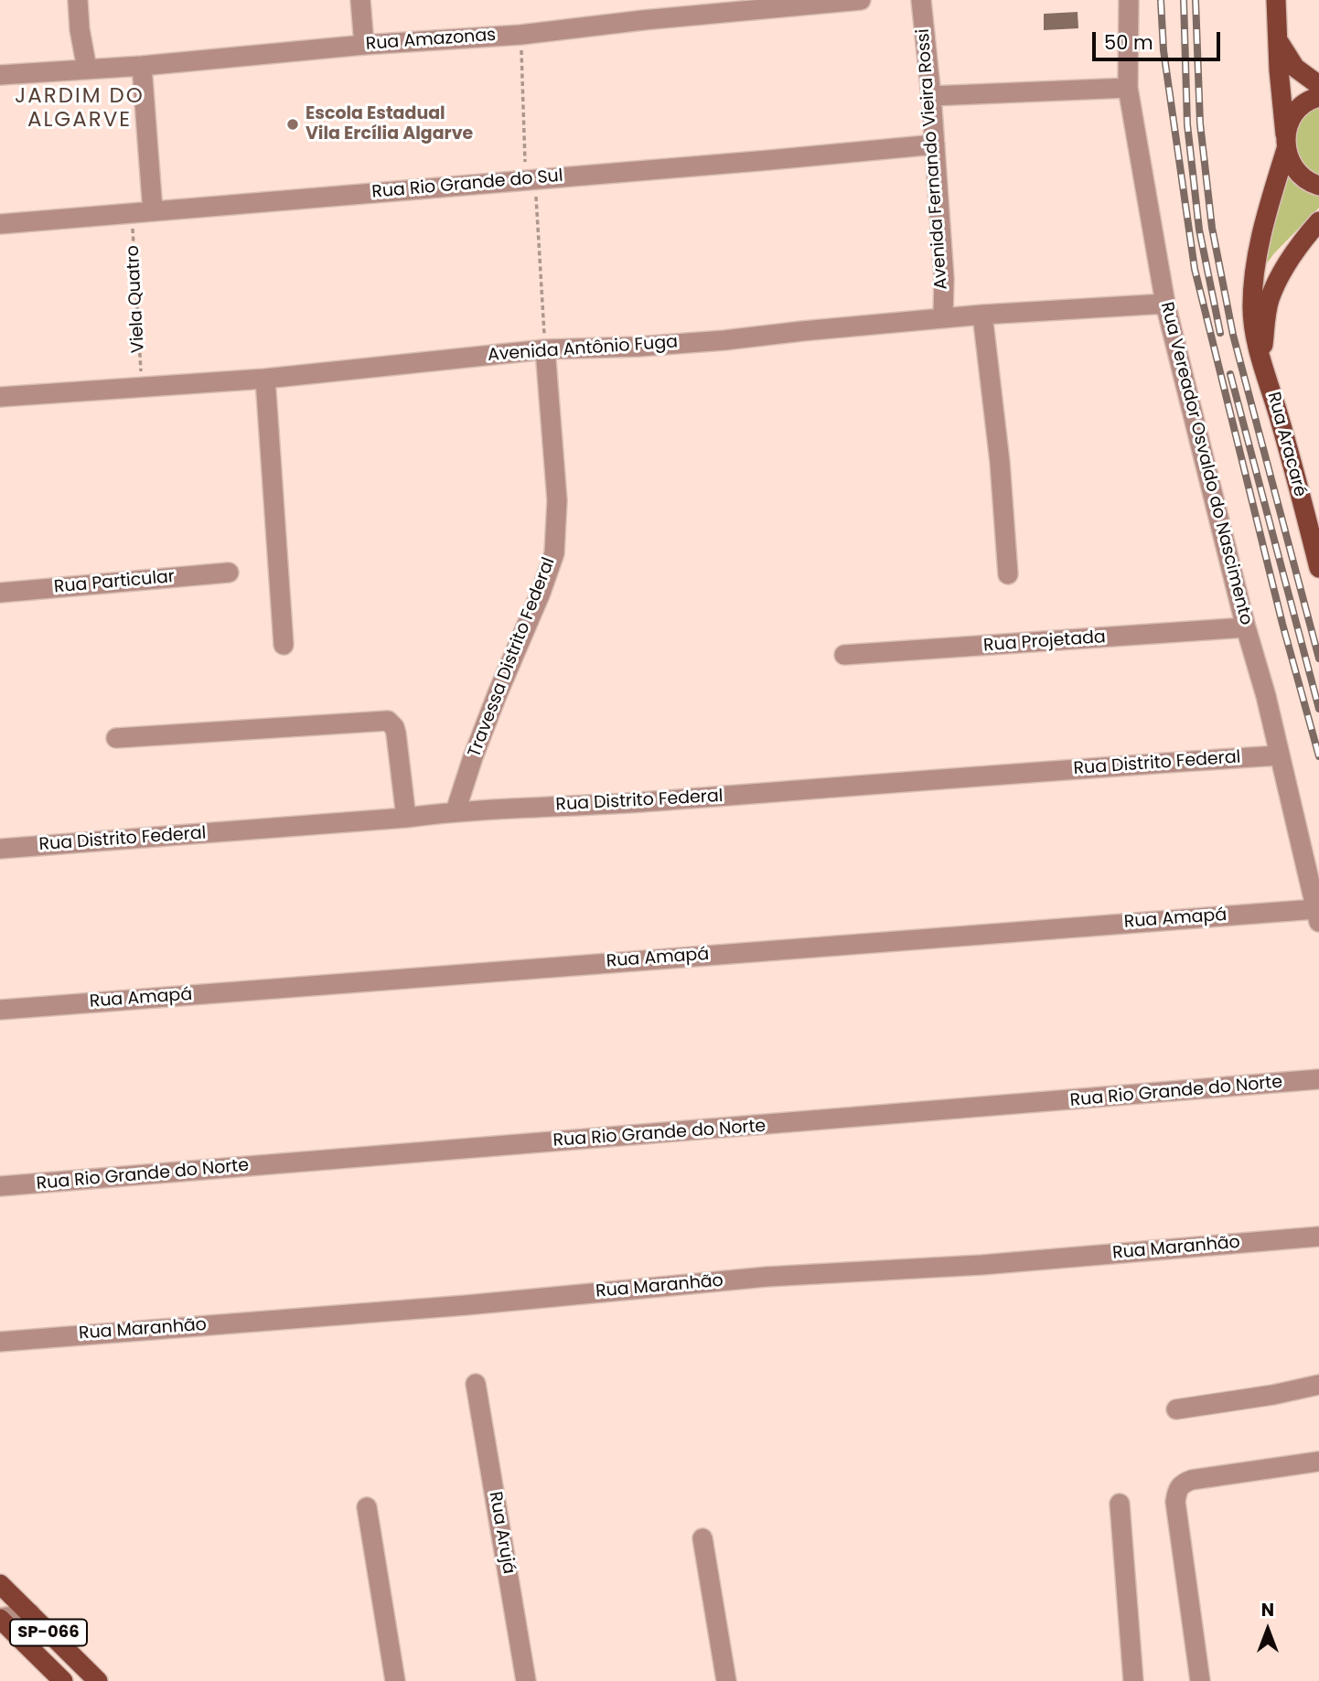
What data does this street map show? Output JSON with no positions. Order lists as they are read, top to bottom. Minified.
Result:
{"streets":{"main road":["Rua Aracaré","SP-066"],"street":["Rua Amazonas","Avenida Fernando Vieira Rossi","Rua Rio Grande do Sul","Avenida Antônio Fuga","Rua Vereador Osvaldo do Nascimento","Rua Particular","Rua Projetada","Travessa Distrito Federal","Rua Distrito Federal","Rua Amapá","Rua Rio Grande do Norte","Rua Maranhão","Rua Arujá"],"path":["Viela Quatro"]},"crossings":[["Avenida Fernando Vieira Rossi","Rua Rio Grande do Sul"],["Avenida Fernando Vieira Rossi","Avenida Antônio Fuga"],["Rua Rio Grande do Sul","Viela Quatro"],["Viela Quatro","Avenida Antônio Fuga"],["Avenida Antônio Fuga","Rua Vereador Osvaldo do Nascimento"],["Avenida Antônio Fuga","Travessa Distrito Federal"],["Rua Vereador Osvaldo do Nascimento","Rua Projetada"],["Rua Vereador Osvaldo do Nascimento","Rua Distrito Federal"],["Rua Vereador Osvaldo do Nascimento","Rua Amapá"],["Travessa Distrito Federal","Rua Distrito Federal"]],"districts":["JARDIM DO ALGARVE"],"places":["Escola Estadual Vila Ercília Algarve"],"scale_bar":"50 m","north":"top"}
